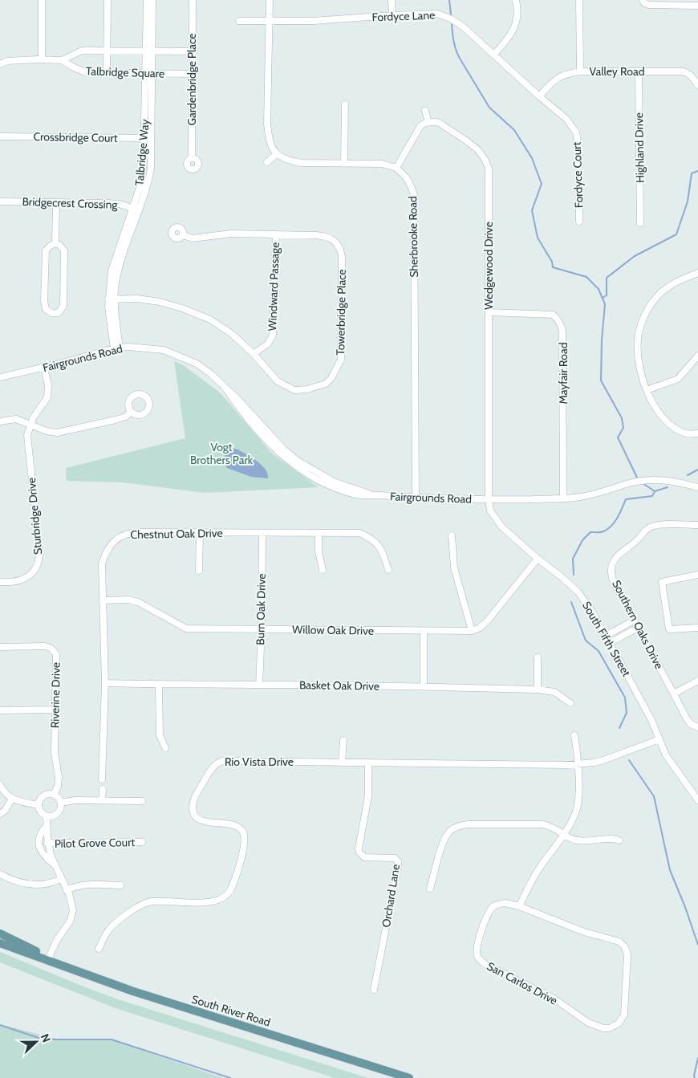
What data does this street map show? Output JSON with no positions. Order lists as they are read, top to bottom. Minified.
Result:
{"streets":{"main road":["South River Road"],"street":["Fordyce Lane","Valley Road","Talbridge Square","Gardenbridge Place","Crossbridge Court","Highland Drive","Talbridge Way","Fordyce Court","Bridgecrest Crossing","Sherbrooke Road","Wedgewood Drive","Windward Passage","Towerbridge Place","Fairgrounds Road","Mayfair Road","Sturbridge Drive","Chestnut Oak Drive","Burn Oak Drive","Southern Oaks Drive","Willow Oak Drive","South Fifth Street","Basket Oak Drive","Riverine Drive","Rio Vista Drive","Pilot Grove Court","Orchard Lane","San Carlos Drive"]},"crossings":[["Fordyce Lane","Valley Road"],["Fordyce Lane","Fordyce Court"],["Valley Road","Highland Drive"],["Valley Road","Fordyce Court"],["Talbridge Square","Gardenbridge Place"],["Talbridge Square","Talbridge Way"],["Crossbridge Court","Talbridge Way"],["Talbridge Way","Bridgecrest Crossing"],["Talbridge Way","Towerbridge Place"],["Talbridge Way","Fairgrounds Road"],["Sherbrooke Road","Fairgrounds Road"],["Wedgewood Drive","Fairgrounds Road"],["Wedgewood Drive","Mayfair Road"],["Wedgewood Drive","South Fifth Street"],["Windward Passage","Towerbridge Place"],["Fairgrounds Road","Mayfair Road"],["Fairgrounds Road","Sturbridge Drive"],["Fairgrounds Road","South Fifth Street"],["Chestnut Oak Drive","Burn Oak Drive"],["Chestnut Oak Drive","Willow Oak Drive"],["Chestnut Oak Drive","Basket Oak Drive"],["Burn Oak Drive","Willow Oak Drive"],["Burn Oak Drive","Basket Oak Drive"],["South Fifth Street","Rio Vista Drive"],["Rio Vista Drive","Orchard Lane"]],"parks":["Vogt Brothers Park"],"north":"right"}
